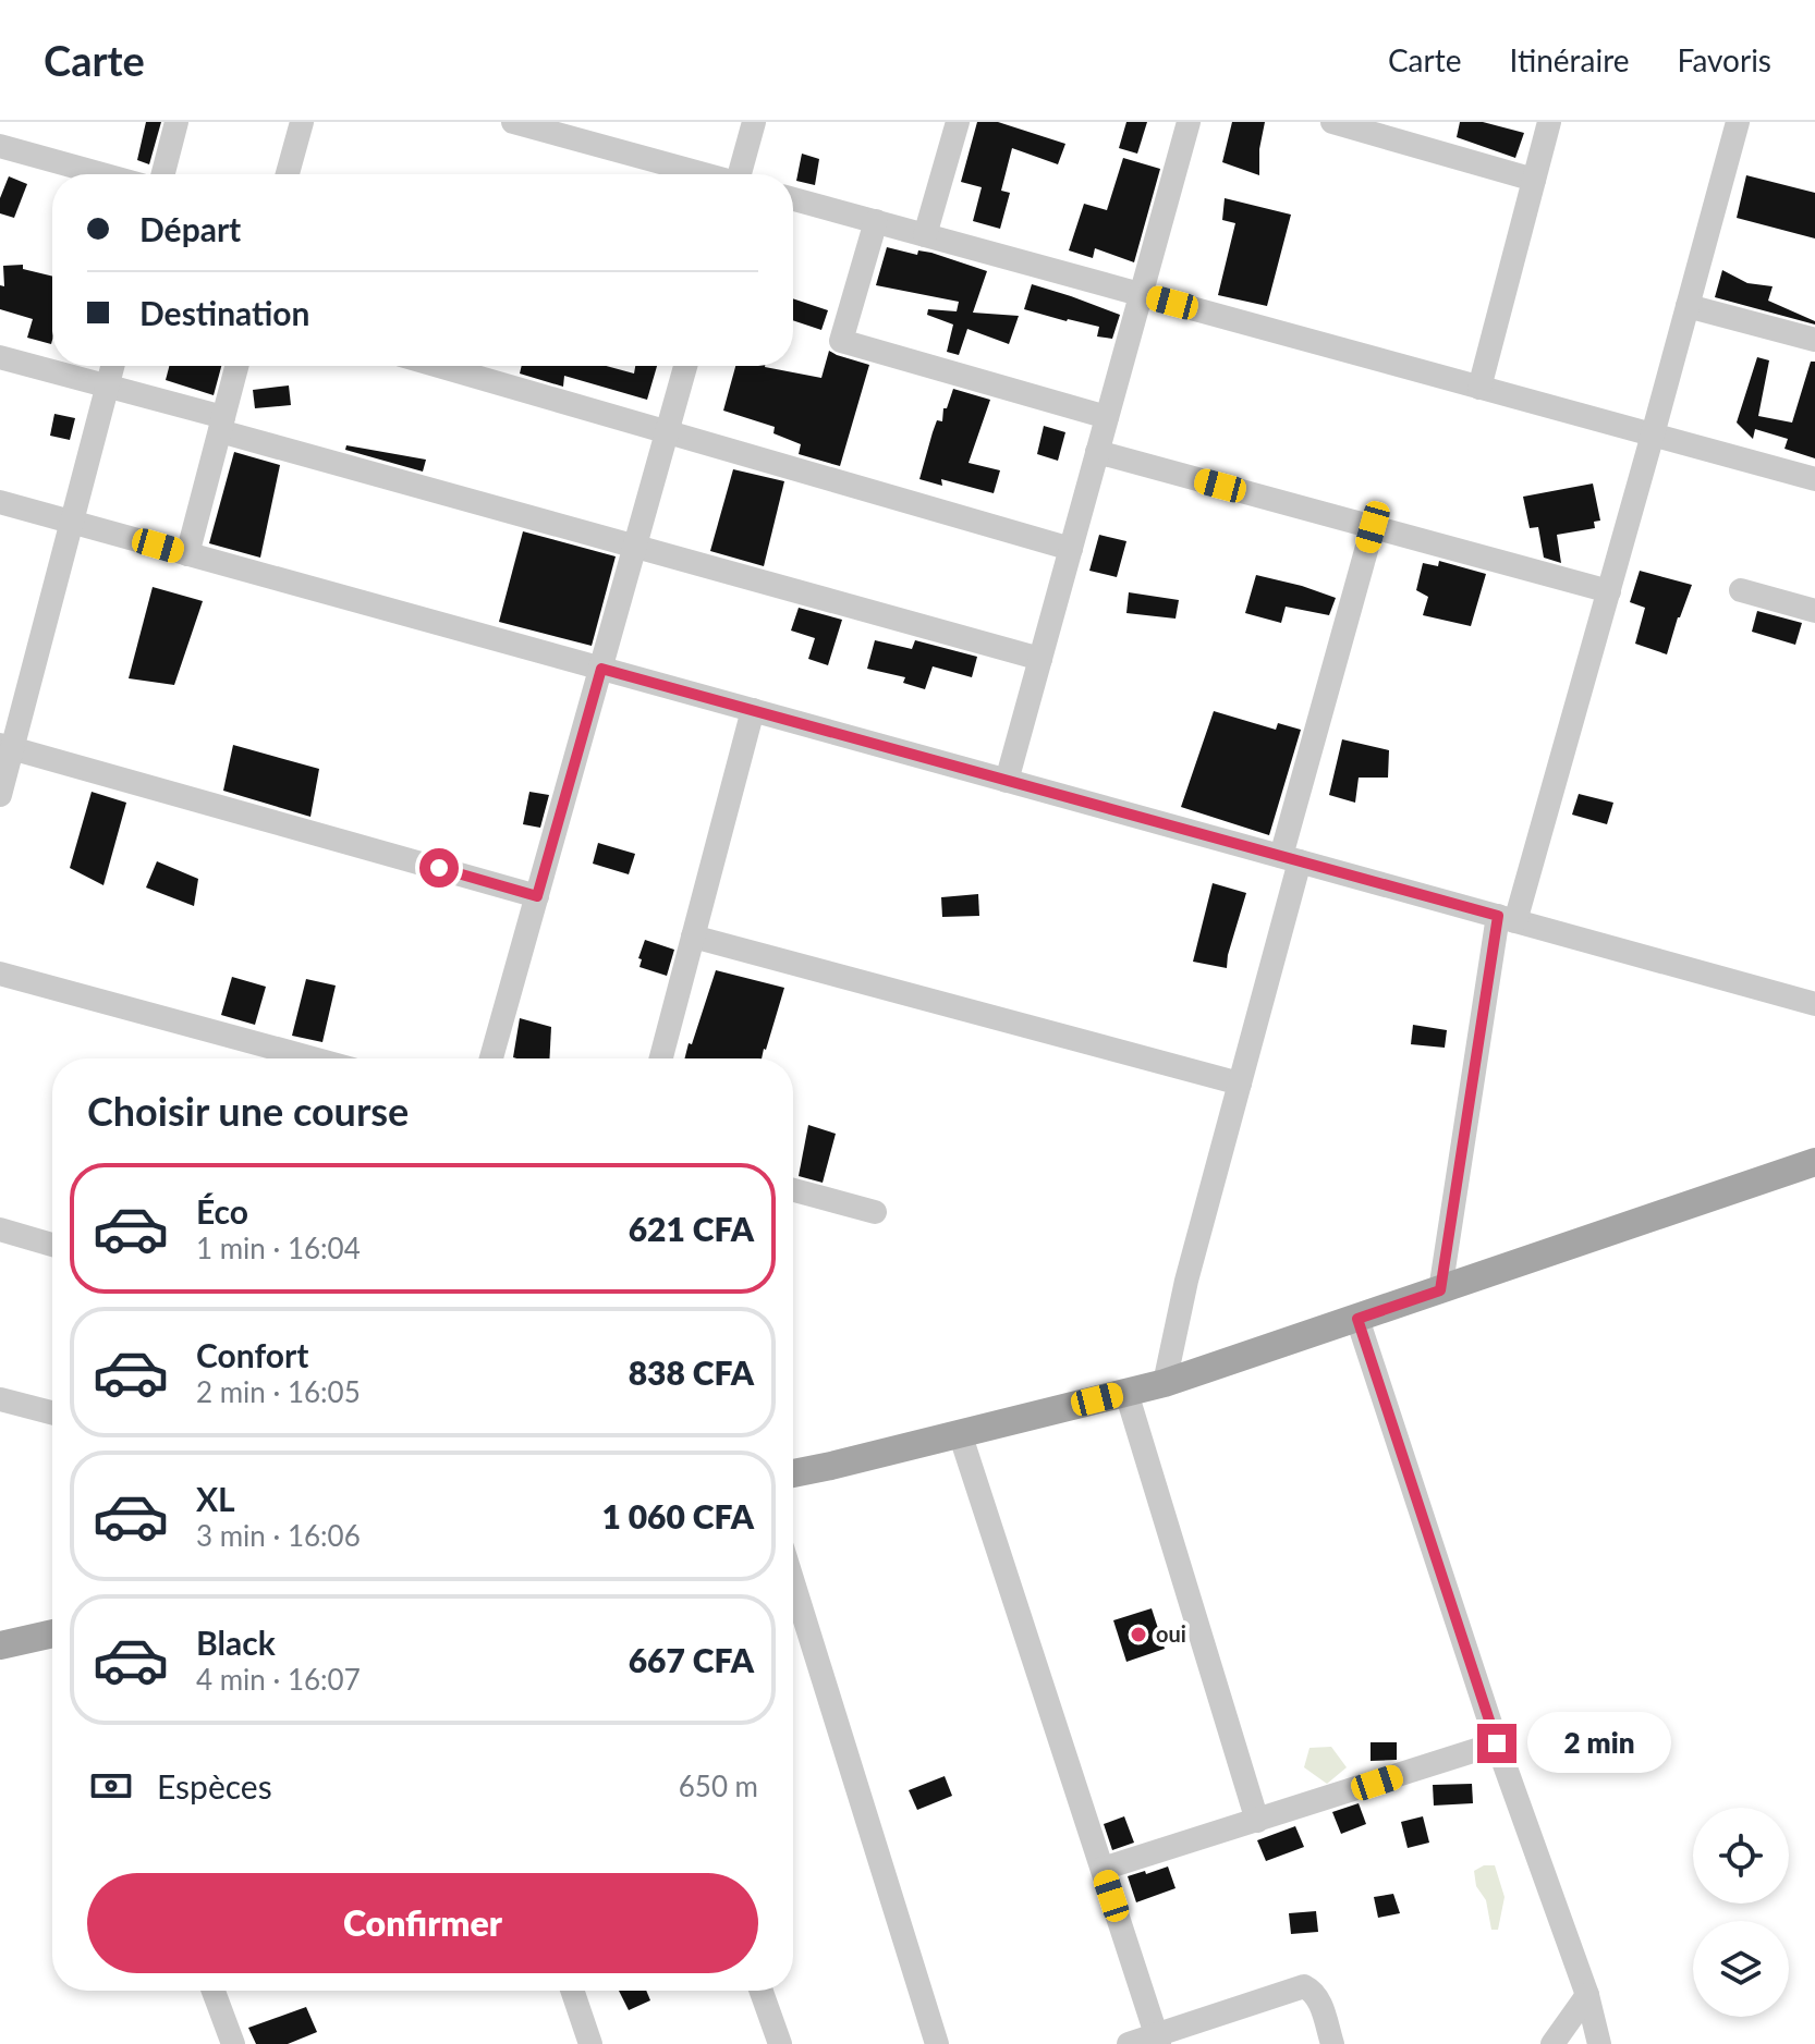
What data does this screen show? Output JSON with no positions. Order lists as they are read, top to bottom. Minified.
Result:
{"places":["oui"],"page":{"header":"Carte","nav":["Carte","Itinéraire","Favoris"],"banner":["Départ","Destination"],"heading":"Choisir une course","list":[{"name":"Éco","note":"1 min · 16:04","value":"621 CFA"},{"name":"Confort","note":"2 min · 16:05","value":"838 CFA"},{"name":"XL","note":"3 min · 16:06","value":"1 060 CFA"},{"name":"Black","note":"4 min · 16:07","value":"667 CFA"}],"bubble":"2 min","pay":["Espèces","650 m"],"buttons":"Confirmer"}}
